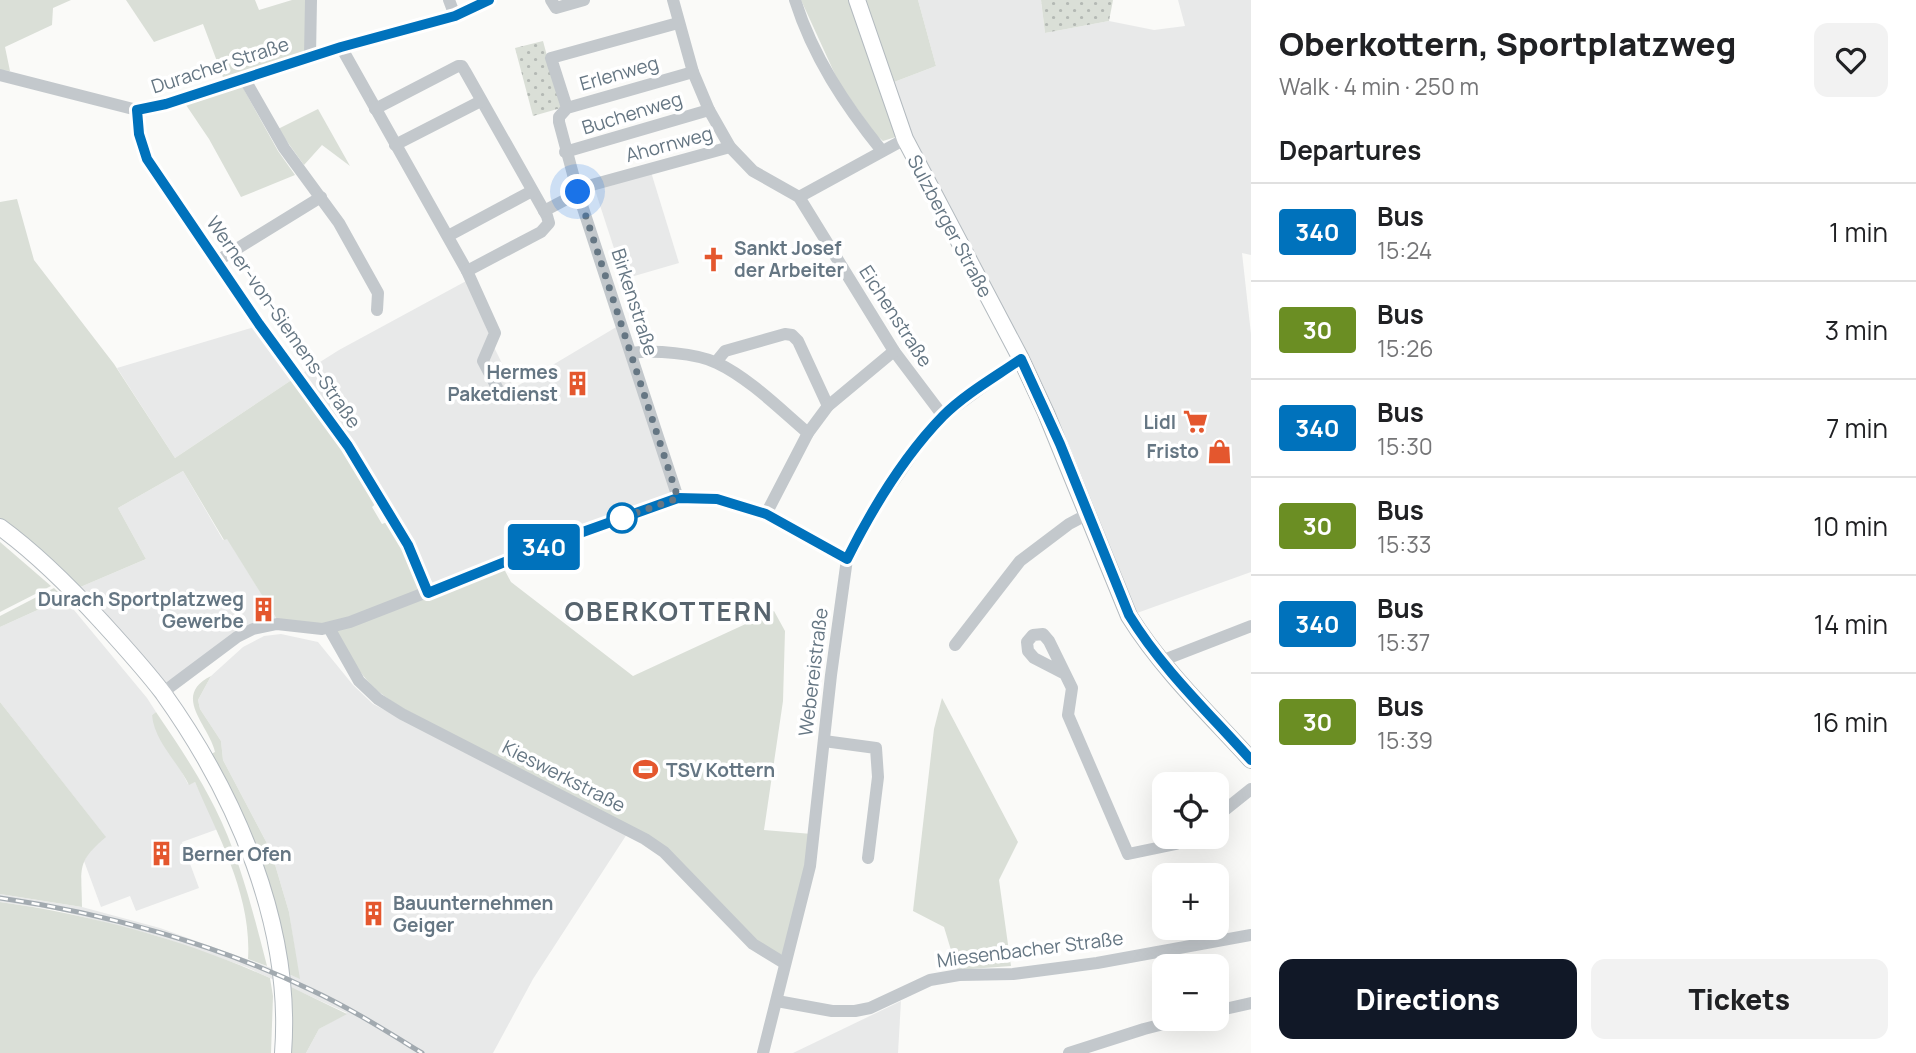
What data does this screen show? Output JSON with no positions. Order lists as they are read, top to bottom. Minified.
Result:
{"streets":{"street":["Duracher Straße","Erlenweg","Buchenweg","Ahornweg","Sulzberger Straße","Birkenstraße","Eichenstraße","Werner-von-Siemens-Straße","Webereistraße","Kieswerkstraße","Miesenbacher Straße"]},"crossings":[["Duracher Straße","Werner-von-Siemens-Straße"],["Erlenweg","Birkenstraße"],["Erlenweg","Eichenstraße"],["Buchenweg","Birkenstraße"],["Buchenweg","Eichenstraße"],["Ahornweg","Birkenstraße"],["Ahornweg","Eichenstraße"],["Sulzberger Straße","Webereistraße"],["Birkenstraße","Eichenstraße"],["Eichenstraße","Webereistraße"],["Webereistraße","Kieswerkstraße"],["Webereistraße","Miesenbacher Straße"]],"districts":["OBERKOTTERN"],"places":{"church":["Sankt Josef der Arbeiter"],"building":["Hermes Paketdienst","Durach Sportplatzweg Gewerbe","Berner Ofen","Bauunternehmen Geiger"],"supermarket":["Lidl"],"shop":["Fristo"],"sports":["TSV Kottern"]},"lines":["bus line 340"],"page":{"on_map":"340","heading":[["Oberkottern, Sportplatzweg","Walk · 4 min · 250 m"],"Departures"],"list":[{"mark":"340","name":"Bus","note":"15:24","value":"1 min"},{"mark":"30","name":"Bus","note":"15:26","value":"3 min"},{"mark":"340","name":"Bus","note":"15:30","value":"7 min"},{"mark":"30","name":"Bus","note":"15:33","value":"10 min"},{"mark":"340","name":"Bus","note":"15:37","value":"14 min"},{"mark":"30","name":"Bus","note":"15:39","value":"16 min"}],"map_buttons":["+","−"],"buttons":["Directions","Tickets"]}}
